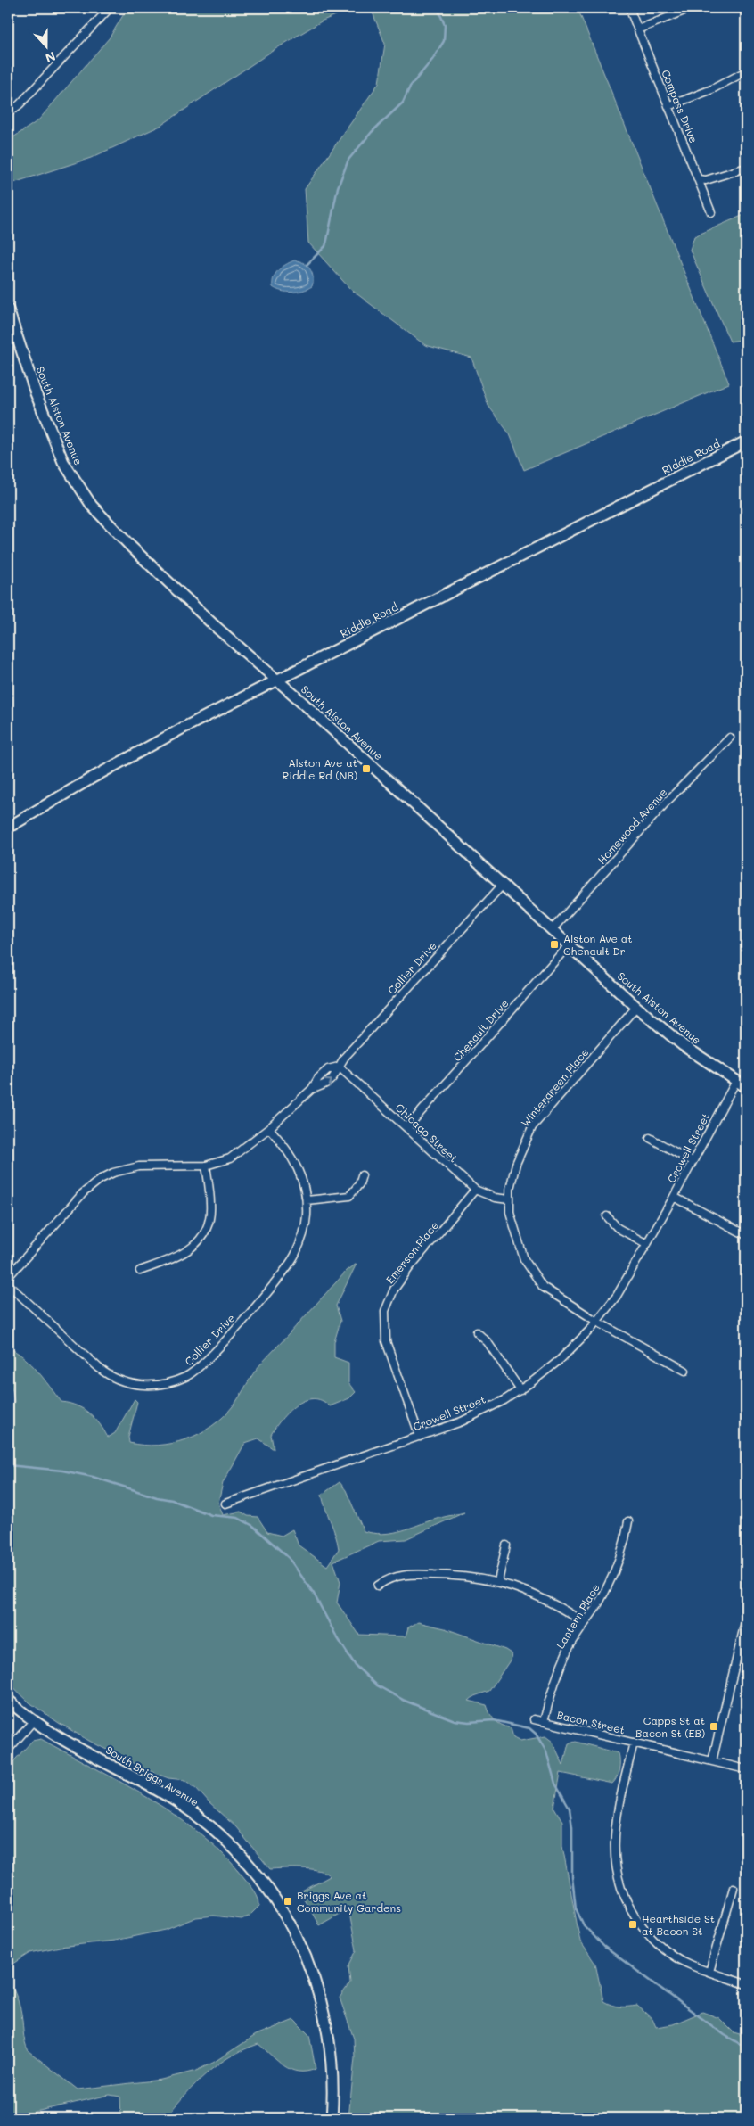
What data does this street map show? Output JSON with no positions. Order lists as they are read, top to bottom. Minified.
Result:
{"streets":{"street":["Compass Drive","South Alston Avenue","Riddle Road","Homewood Avenue","Collier Drive","Chenault Drive","Wintergreen Place","Chicago Street","Crowell Street","Emerson Place","Lantern Place","Bacon Street","South Briggs Avenue"]},"crossings":[["South Alston Avenue","Riddle Road"],["South Alston Avenue","Homewood Avenue"],["South Alston Avenue","Collier Drive"],["South Alston Avenue","Chenault Drive"],["South Alston Avenue","Wintergreen Place"],["South Alston Avenue","Crowell Street"],["Collier Drive","Chicago Street"],["Chenault Drive","Chicago Street"],["Wintergreen Place","Chicago Street"],["Wintergreen Place","Crowell Street"],["Chicago Street","Emerson Place"],["Crowell Street","Emerson Place"],["Lantern Place","Bacon Street"]],"places":{"transit":["Alston Ave at Riddle Rd (NB)","Alston Ave at Chenault Dr","Capps St at Bacon St (EB)","Briggs Ave at Community Gardens","Hearthside St at Bacon St"]},"north":"bottom"}
